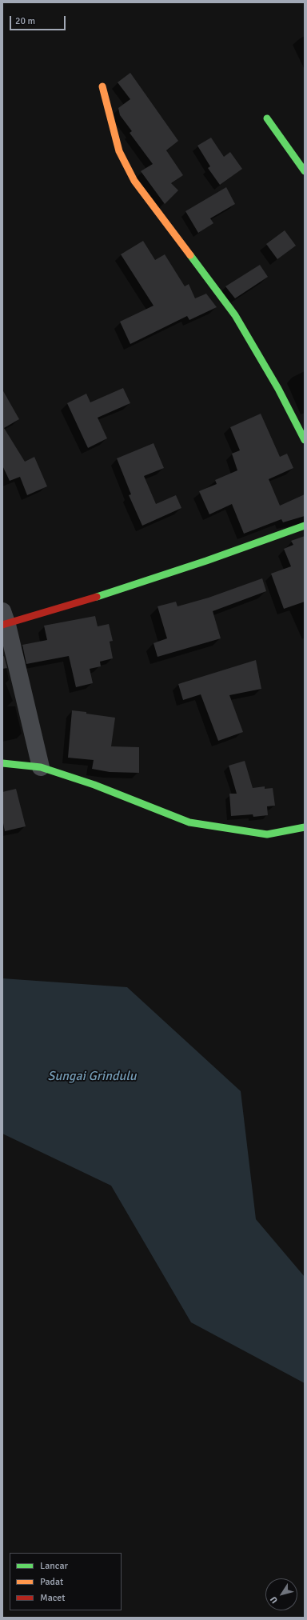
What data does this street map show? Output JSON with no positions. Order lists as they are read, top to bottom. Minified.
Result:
{"water":["Sungai Grindulu"],"legend":["Lancar","Padat","Macet"],"scale_bar":"20 m","north":"bottom left"}
